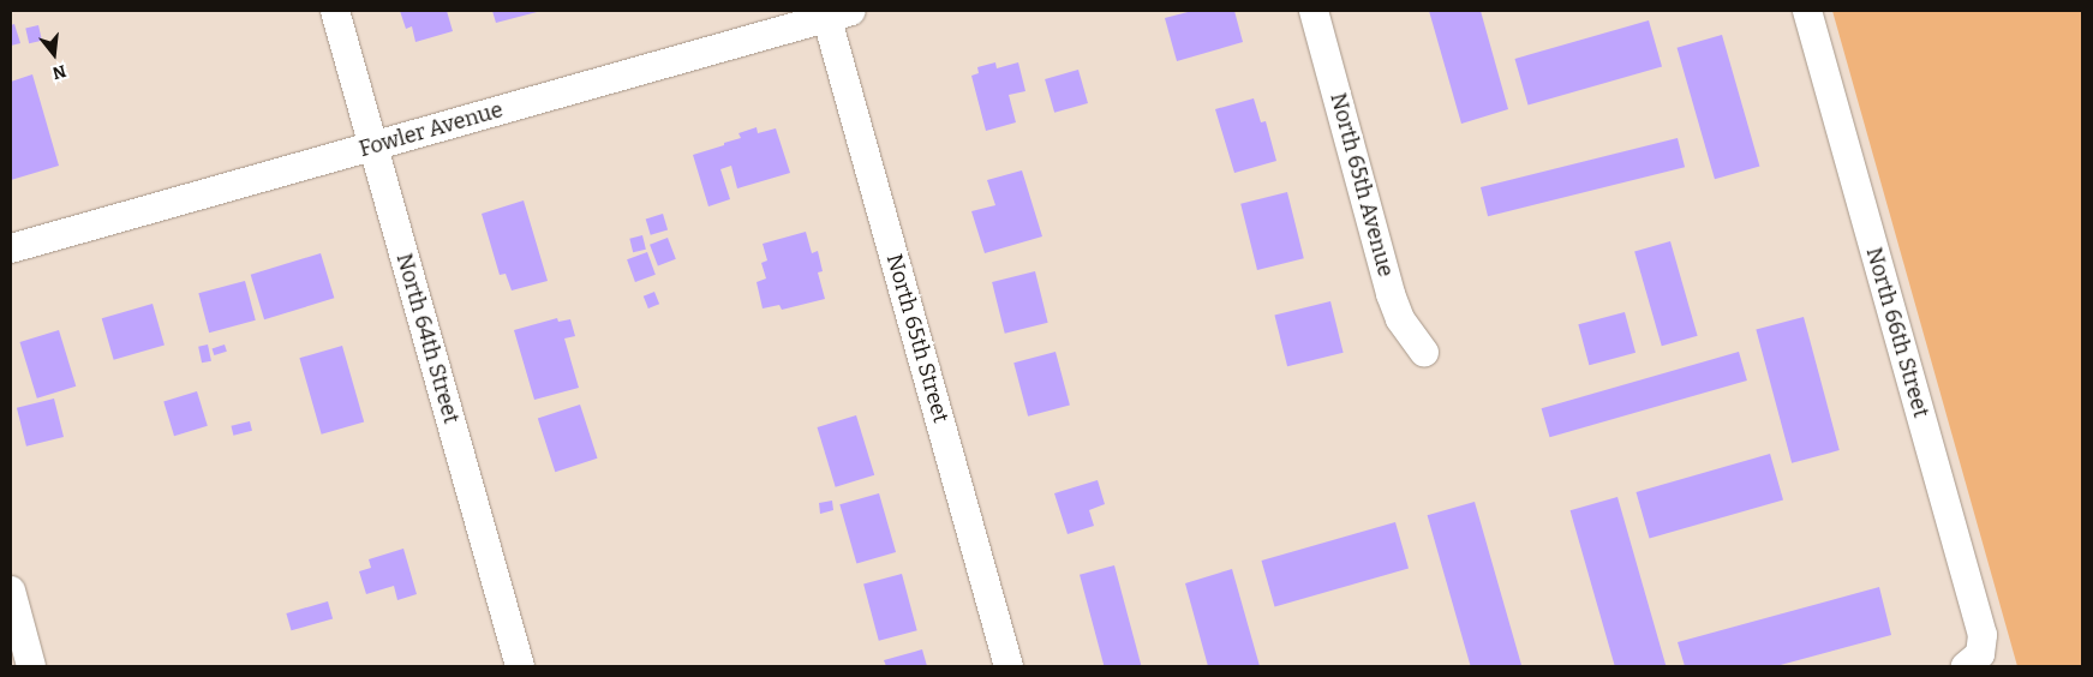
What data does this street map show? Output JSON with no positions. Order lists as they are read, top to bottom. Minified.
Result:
{"streets":{"street":["Fowler Avenue","North 65th Avenue","North 66th Street","North 64th Street","North 65th Street"]},"crossings":[["Fowler Avenue","North 64th Street"],["Fowler Avenue","North 65th Street"]],"north":"bottom"}
